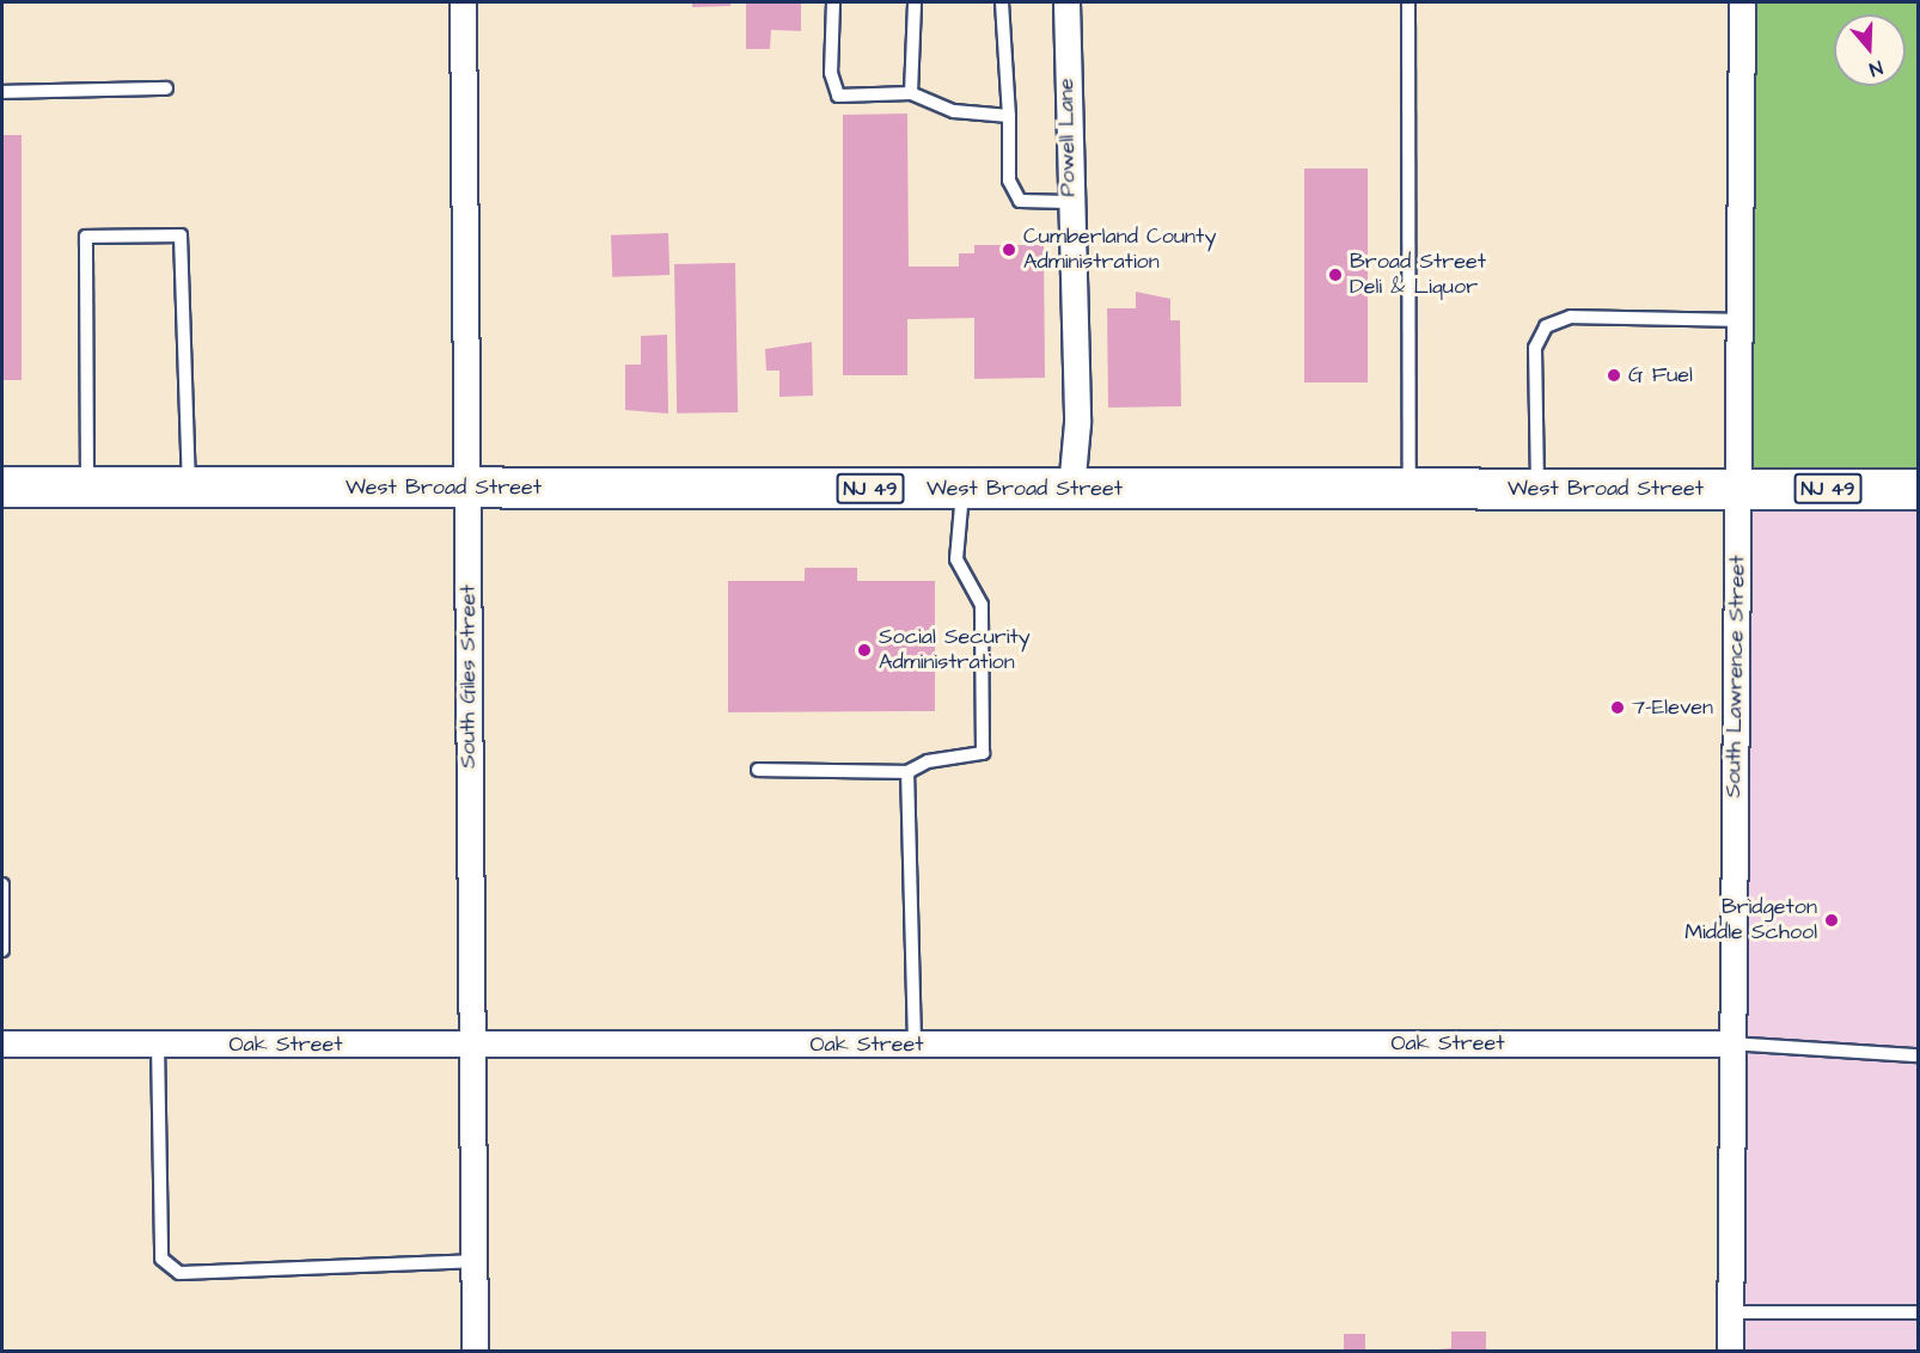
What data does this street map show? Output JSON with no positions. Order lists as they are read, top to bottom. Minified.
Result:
{"streets":{"highway":["West Broad Street","NJ 49"],"street":["Powell Lane","South Giles Street","South Lawrence Street","Oak Street"]},"crossings":[["Powell Lane","West Broad Street"],["West Broad Street","South Giles Street"],["West Broad Street","South Lawrence Street"],["South Giles Street","Oak Street"],["South Lawrence Street","Oak Street"]],"places":["Cumberland County Administration","Broad Street Deli & Liquor","G Fuel","Social Security Administration","7-Eleven","Bridgeton Middle School"],"north":"bottom"}
